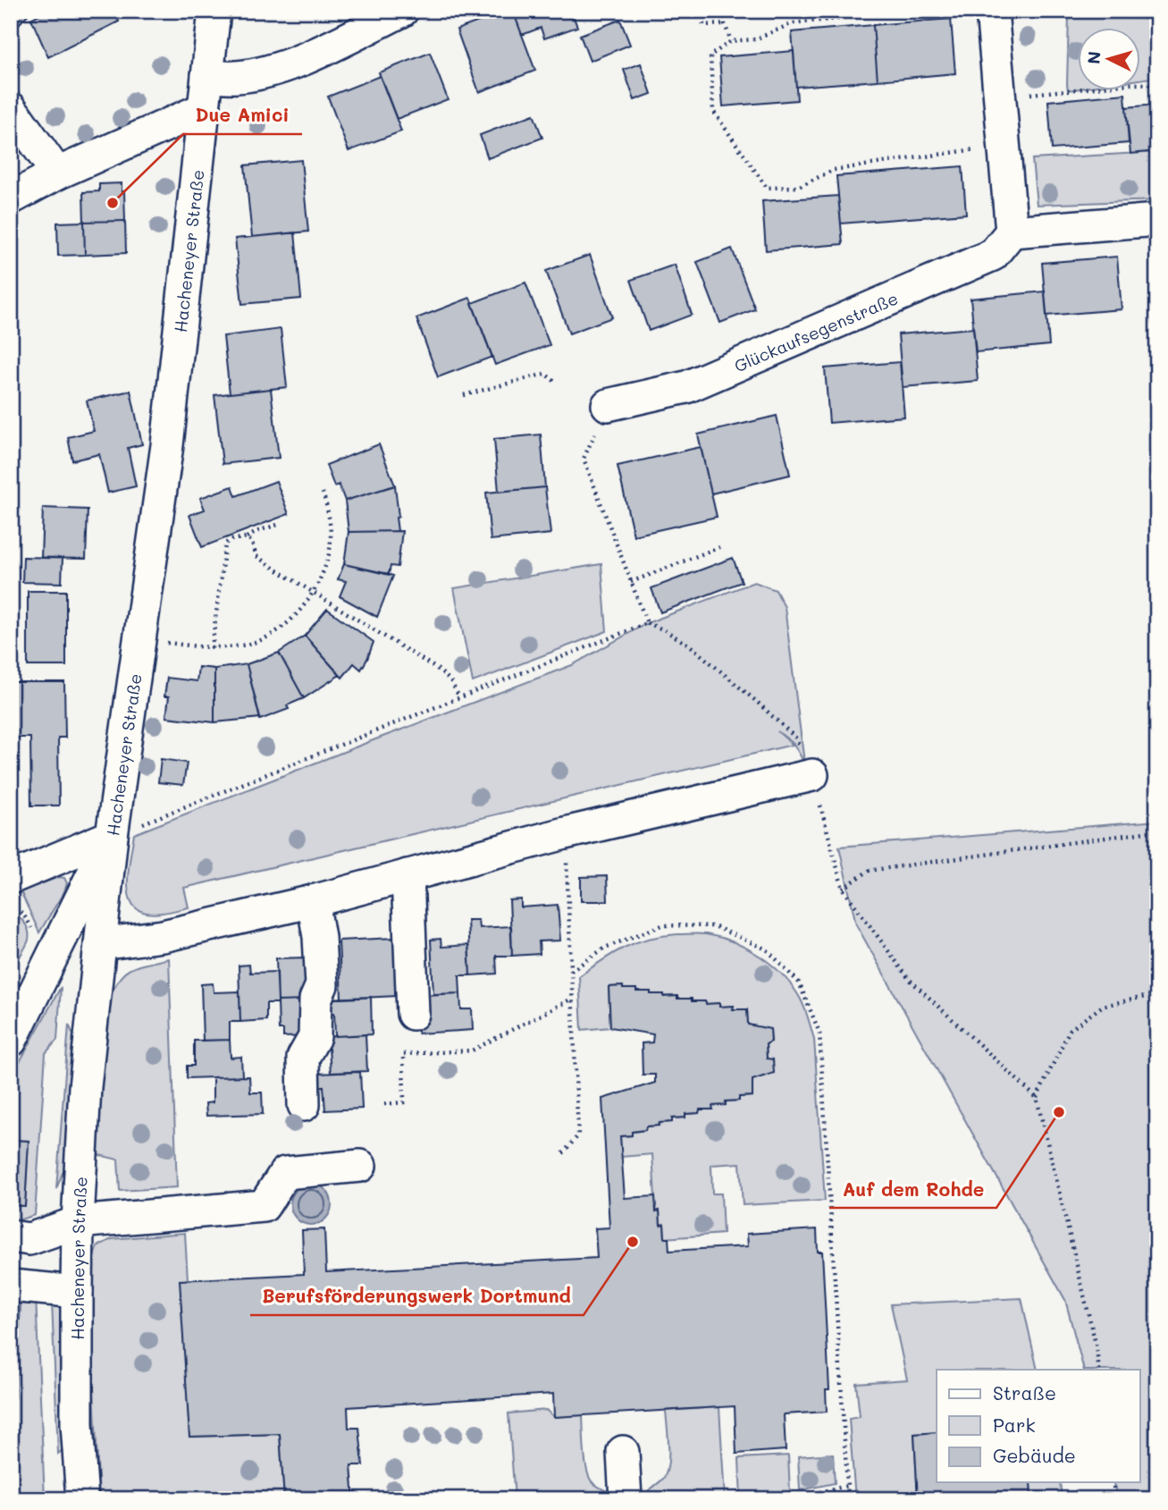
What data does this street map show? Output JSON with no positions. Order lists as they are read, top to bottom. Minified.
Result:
{"streets":{"street":["Hacheneyer Straße","Glückaufsegenstraße"]},"places":["Due Amici","Auf dem Rohde","Berufsförderungswerk Dortmund"],"legend":["Straße","Park","Gebäude"],"north":"left"}
